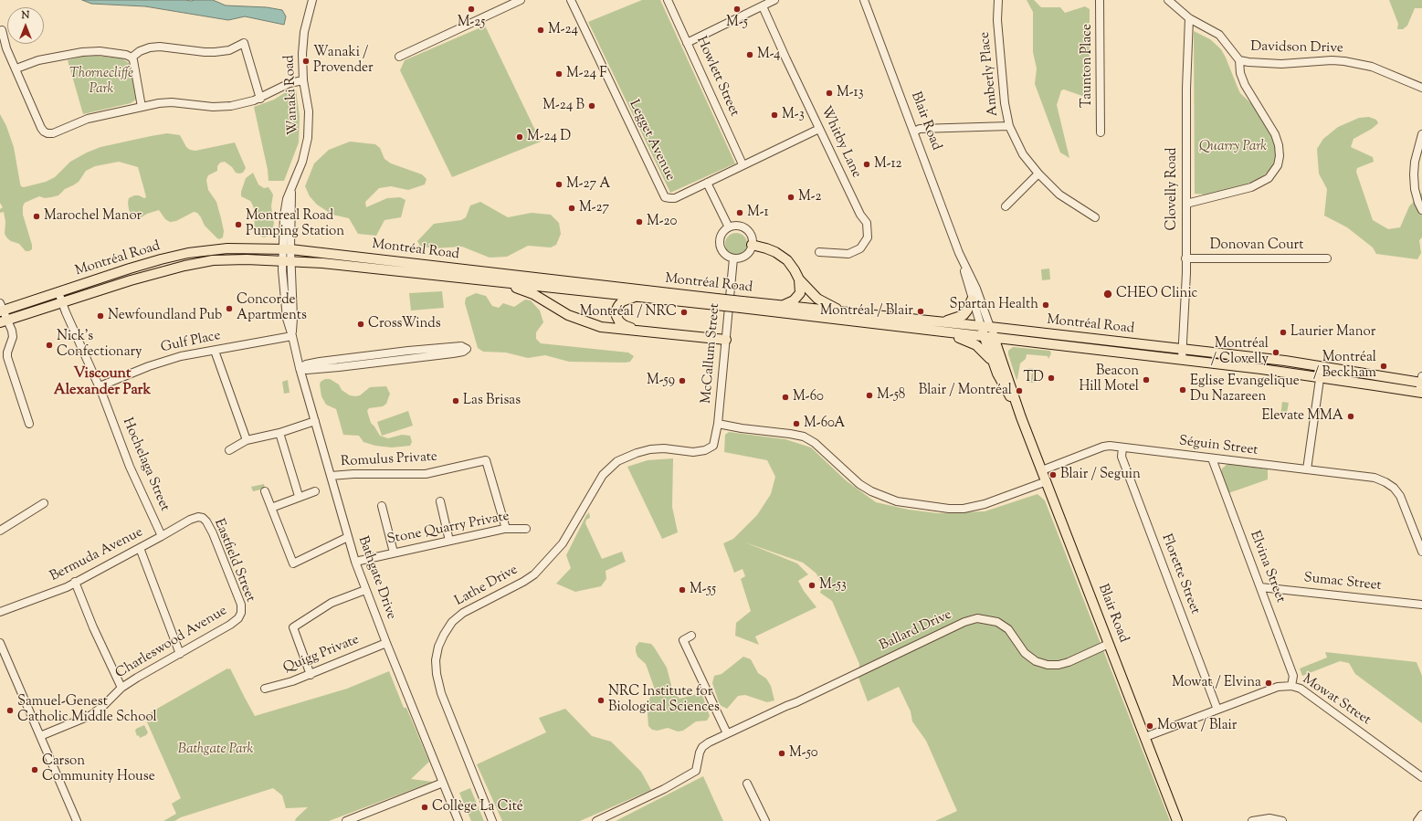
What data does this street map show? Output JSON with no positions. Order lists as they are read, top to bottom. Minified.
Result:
{"streets":{"main road":["Blair Road","Montréal Road"],"street":["Davidson Drive","Taunton Place","Amberly Place","Howlett Street","Wanaki Road","Legget Avenue","Whitby Lane","Clovelly Road","Donovan Court","Gulf Place","McCallum Street","Séguin Street","Romulus Private","Hochelaga Street","Stone Quarry Private","Bermuda Avenue","Eastfield Street","Elvina Street","Florette Street","Bathgate Drive","Sumac Street","Lathe Drive","Ballard Drive","Charleswood Avenue","Quigg Private","Mowat Street"]},"crossings":[["Davidson Drive","Clovelly Road"],["Howlett Street","Legget Avenue"],["Wanaki Road","Montréal Road"],["Wanaki Road","Bathgate Drive"],["Blair Road","Montréal Road"],["Blair Road","Séguin Street"],["Blair Road","Ballard Drive"],["Blair Road","Mowat Street"],["Legget Avenue","Whitby Lane"],["Clovelly Road","Donovan Court"],["Clovelly Road","Montréal Road"],["Montréal Road","Hochelaga Street"],["Montréal Road","Bathgate Drive"],["Gulf Place","Hochelaga Street"],["Gulf Place","Bathgate Drive"],["McCallum Street","Lathe Drive"],["Séguin Street","Elvina Street"],["Séguin Street","Florette Street"],["Romulus Private","Stone Quarry Private"],["Romulus Private","Bathgate Drive"],["Hochelaga Street","Bermuda Avenue"],["Stone Quarry Private","Bathgate Drive"],["Bermuda Avenue","Eastfield Street"],["Eastfield Street","Charleswood Avenue"],["Elvina Street","Sumac Street"],["Elvina Street","Mowat Street"],["Florette Street","Mowat Street"],["Bathgate Drive","Quigg Private"]],"districts":["Viscount Alexander Park"],"parks":["Thornecliffe Park","Quarry Park","Bathgate Park"],"places":["M-25","M-5","M-24","M-4","Wanaki / Provender","M-24 F","M-13","M-24 B","M-3","M-24 D","M-12","M-27 A","M-2","M-27","M-1","Marochel Manor","M-20","Montreal Road Pumping Station","CHEO Clinic","Spartan Health","Concorde Apartments","Montréal / Blair","Montréal / NRC","Newfoundland Pub","CrossWinds","Laurier Manor","Nick's Confectionary","Montréal / Clovelly","Montréal / Beckham","TD","Beacon Hill Motel","M-59","Eglise Evangelique Du Nazareen","Blair / Montréal","M-58","M-60","Las Brisas","Elevate MMA","M-60A","Blair / Seguin","M-53","M-55","Mowat / Elvina","NRC Institute for Biological Sciences","Samuel-Genest Catholic Middle School","Mowat / Blair","M-50","Carson Community House","Collège La Cité"],"north":"top"}
